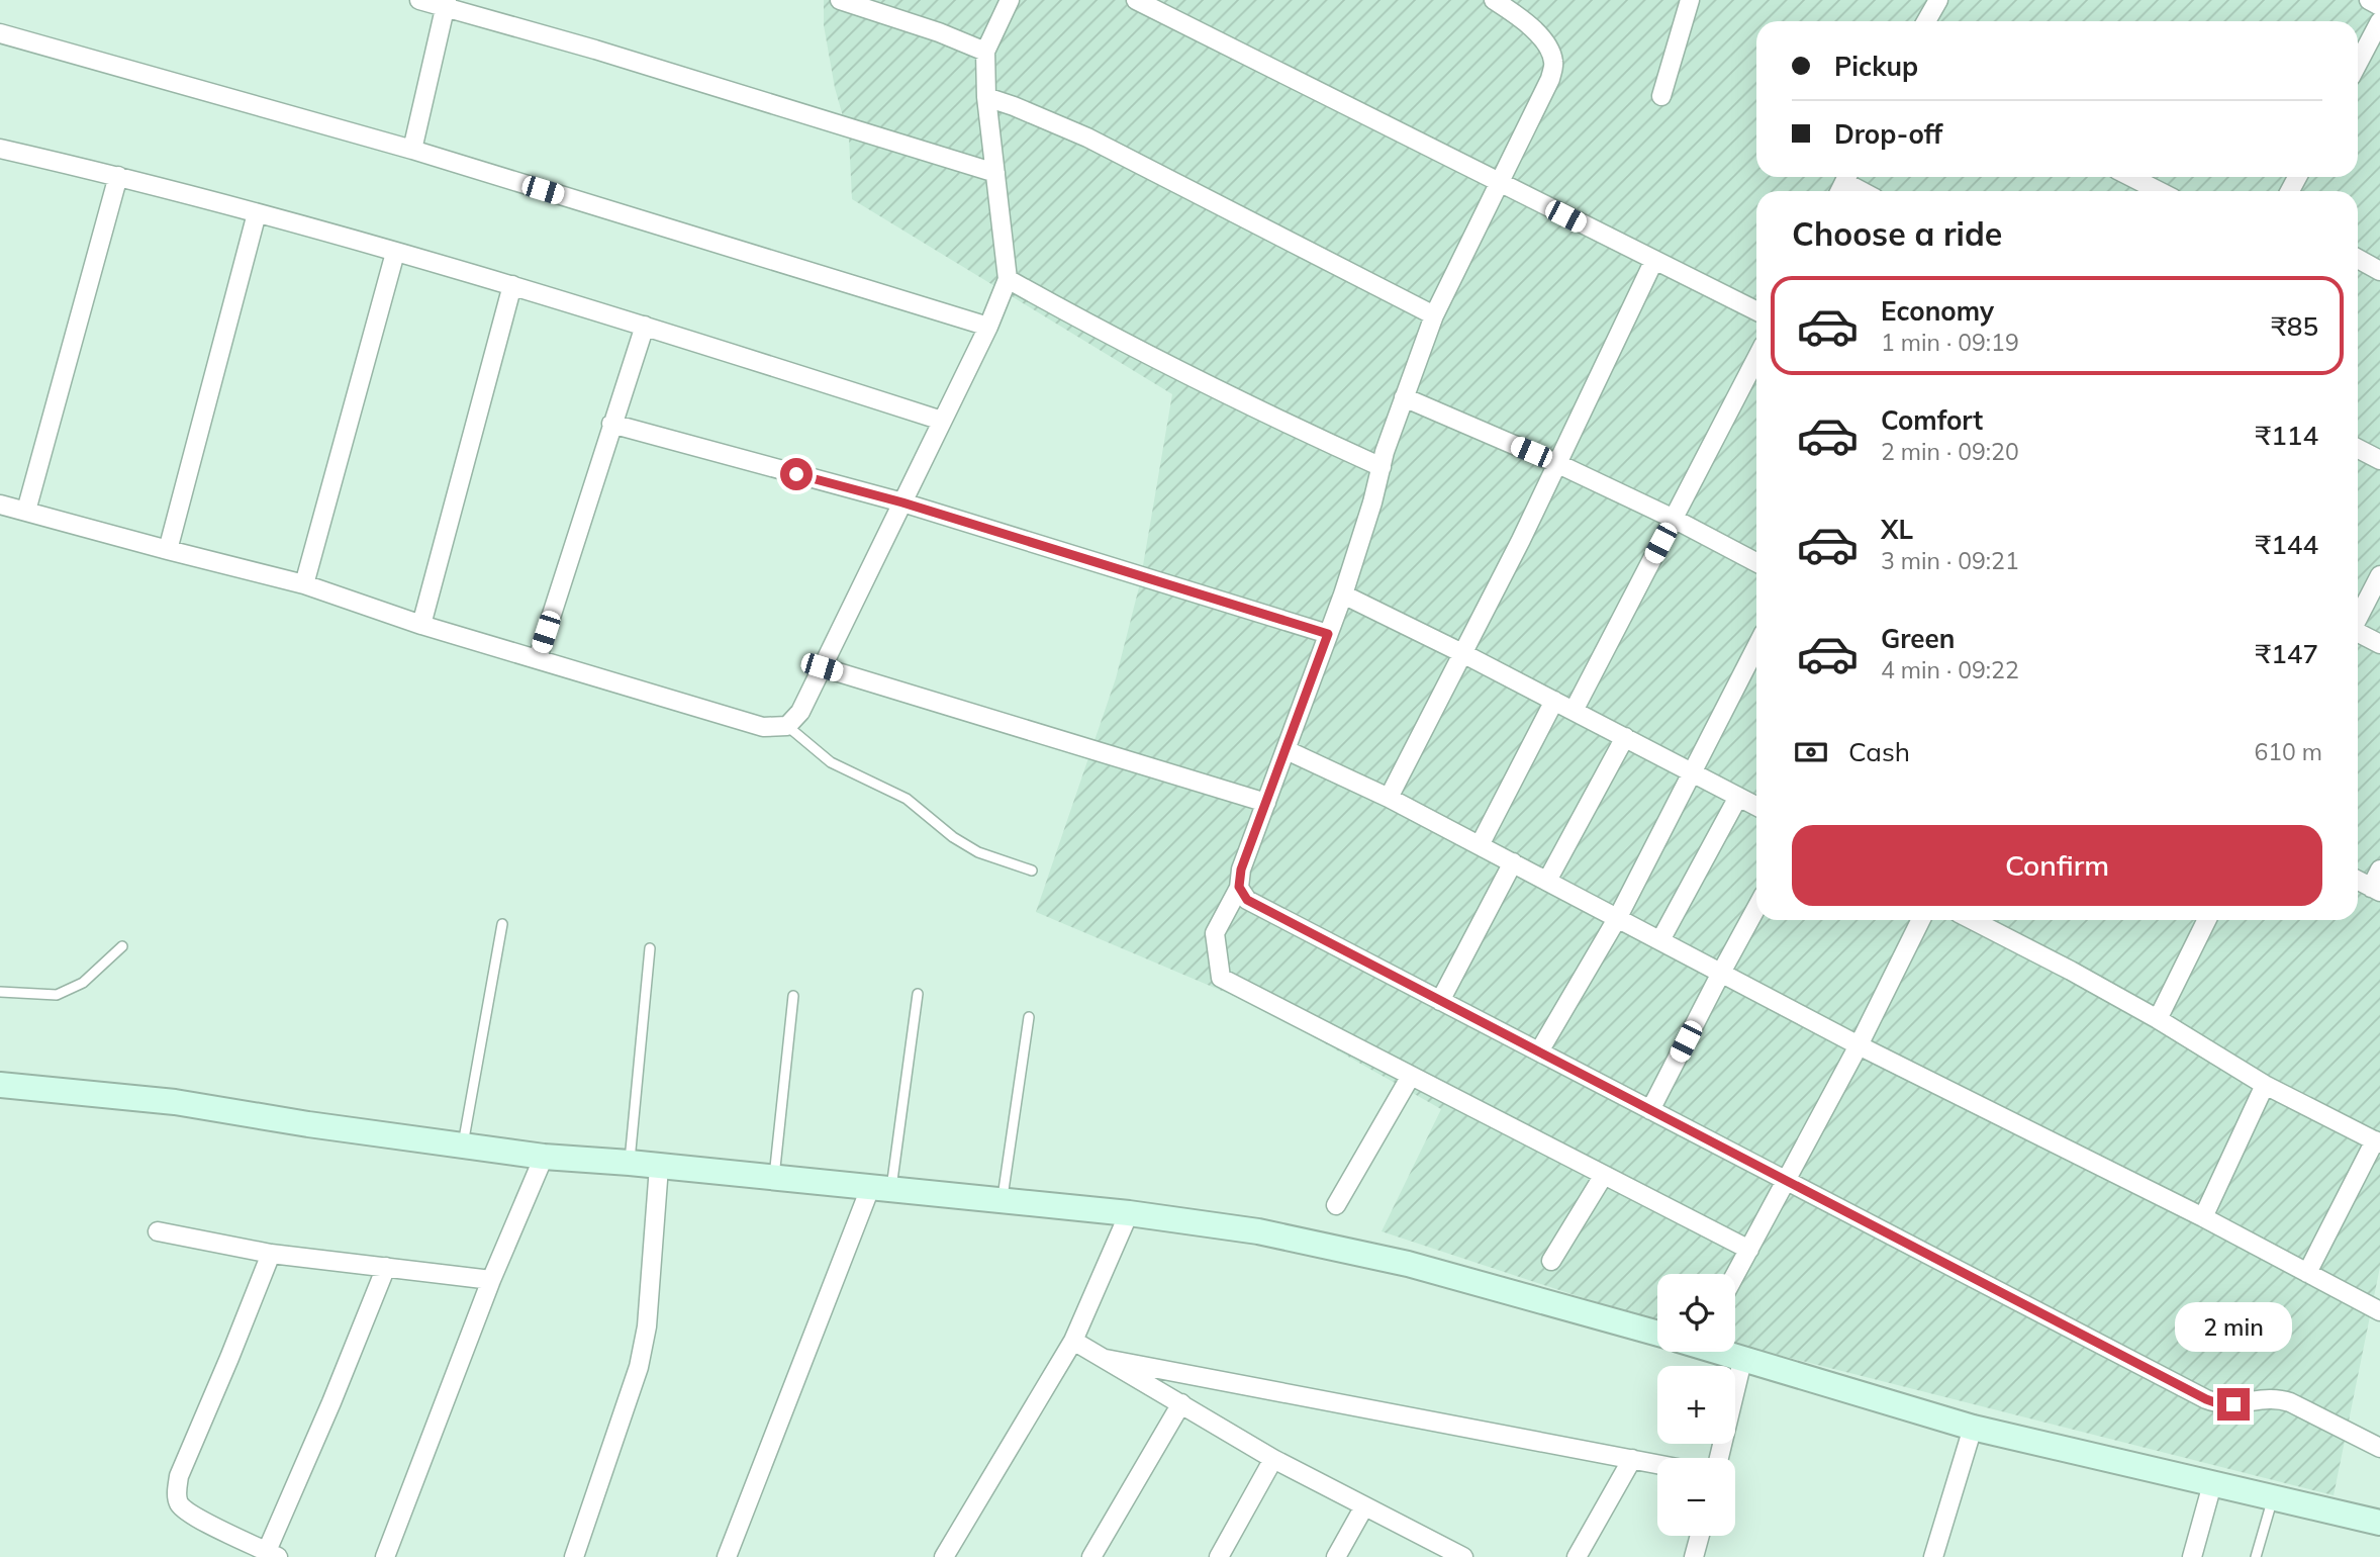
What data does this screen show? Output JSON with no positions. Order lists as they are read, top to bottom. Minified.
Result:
{"page":{"banner":["Pickup","Drop-off"],"heading":"Choose a ride","list":[{"name":"Economy","note":"1 min · 09:19","value":"₹85"},{"name":"Comfort","note":"2 min · 09:20","value":"₹114"},{"name":"XL","note":"3 min · 09:21","value":"₹144"},{"name":"Green","note":"4 min · 09:22","value":"₹147"}],"pay":["Cash","610 m"],"buttons":"Confirm","map_buttons":["+","−"],"bubble":"2 min"}}
